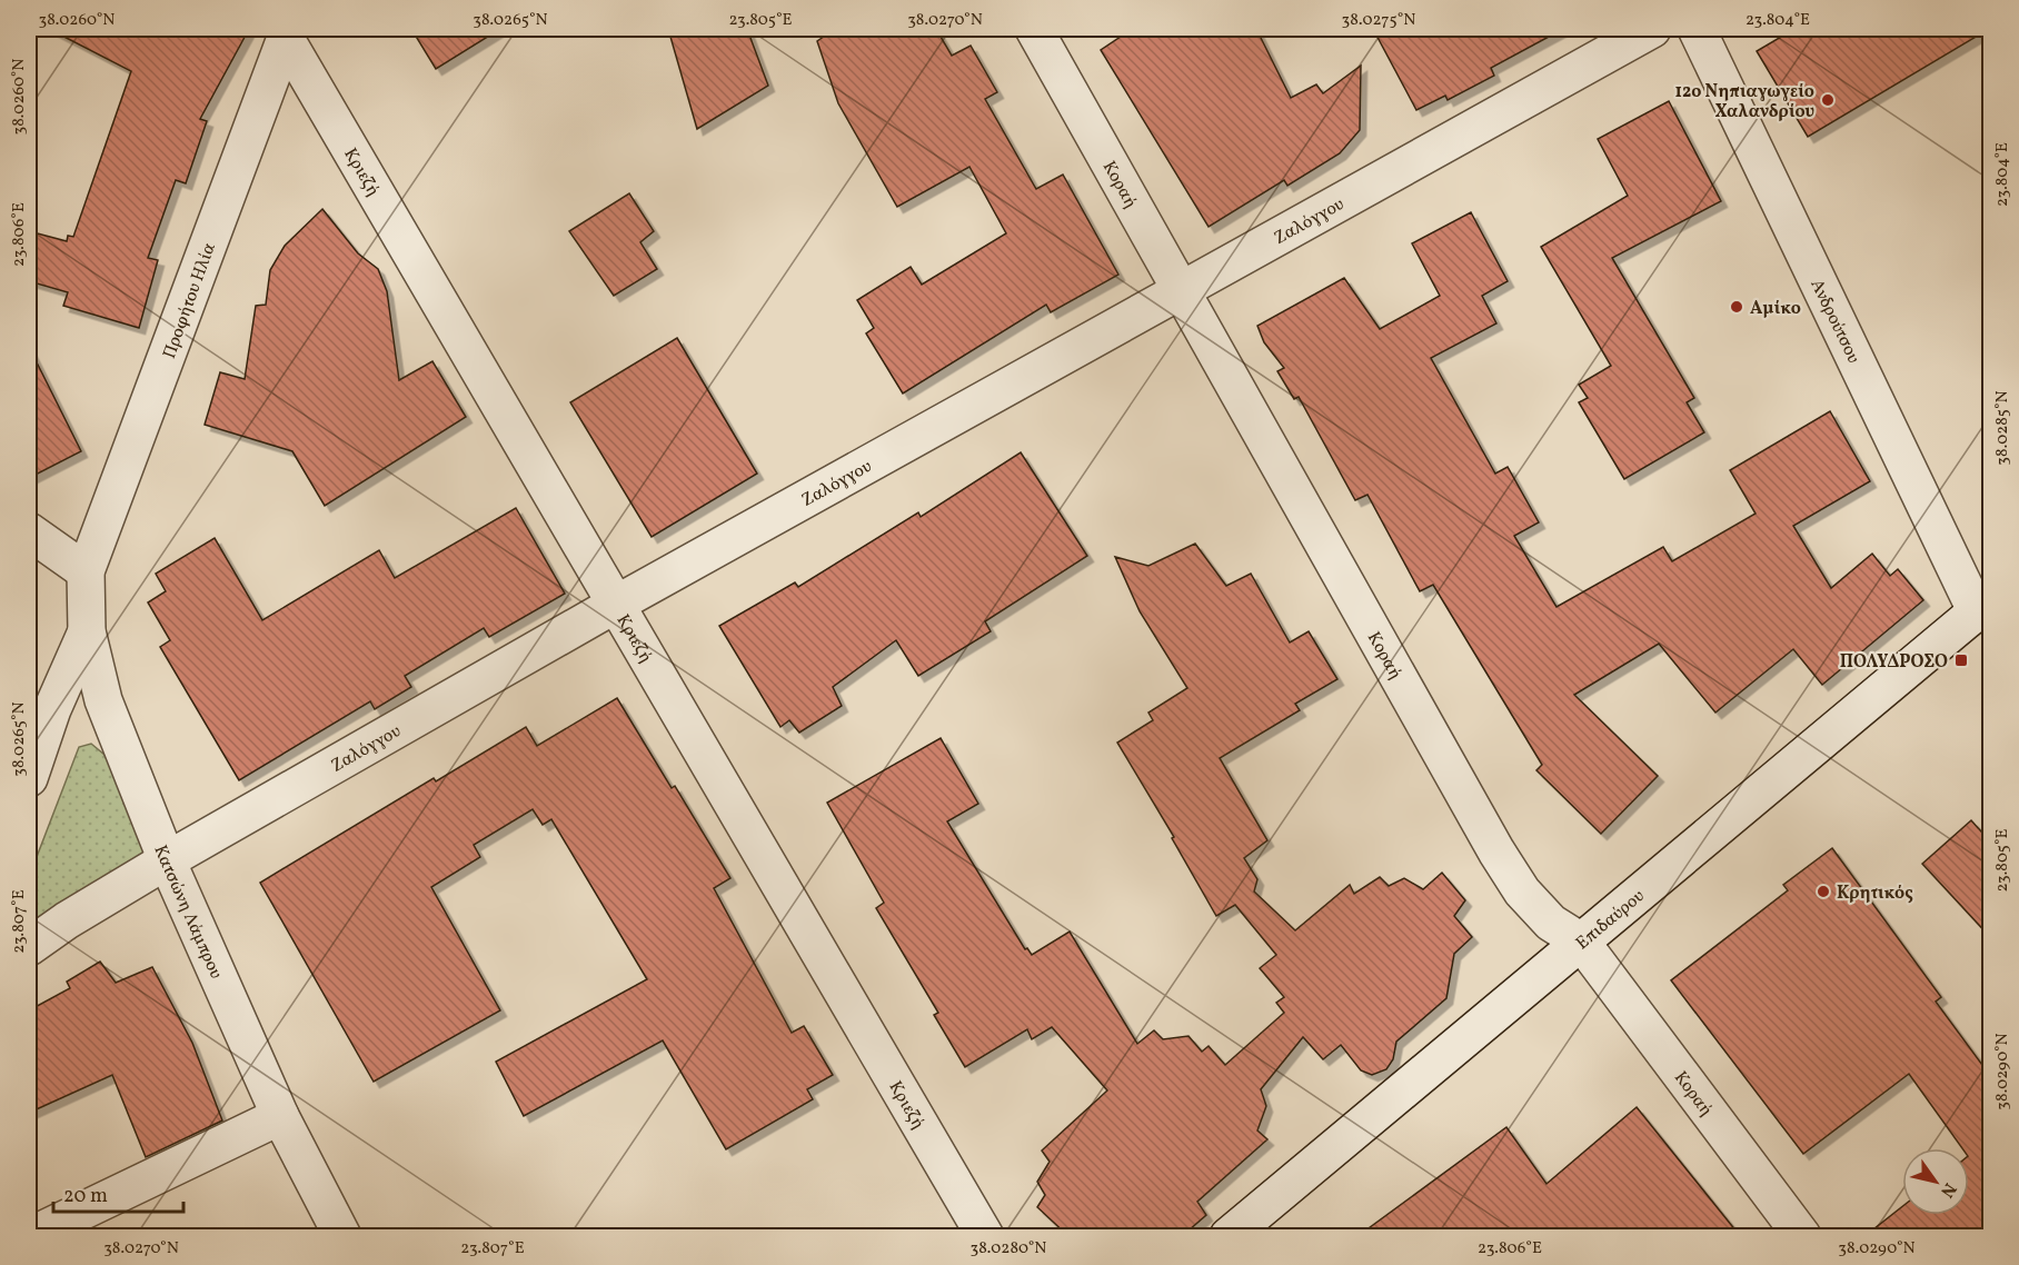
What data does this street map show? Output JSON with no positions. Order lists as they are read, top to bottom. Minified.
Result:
{"streets":{"street":["Κριεζή","Κοραή","Ζαλόγγου","Προφήτου Ηλία","Ανδρούτσου","Κατσώνη Λάμπρου","Επιδαύρου"]},"crossings":[["Κριεζή","Ζαλόγγου"],["Κριεζή","Προφήτου Ηλία"],["Κοραή","Ζαλόγγου"],["Κοραή","Επιδαύρου"],["Ζαλόγγου","Κατσώνη Λάμπρου"],["Προφήτου Ηλία","Κατσώνη Λάμπρου"],["Ανδρούτσου","Επιδαύρου"]],"places":{"other":["12ο Νηπιαγωγείο Χαλανδρίου","Αμίκο","Κρητικός"],"transit":["ΠΟΛΥΔΡΟΣΟ"]},"scale_bar":"20 m","north":"bottom right","coordinates":["38.0260°N","38.0265°N","23.805°E","38.0270°N","38.0275°N","23.804°E","23.806°E","38.0285°N","23.807°E","38.0290°N","38.0280°N"]}
